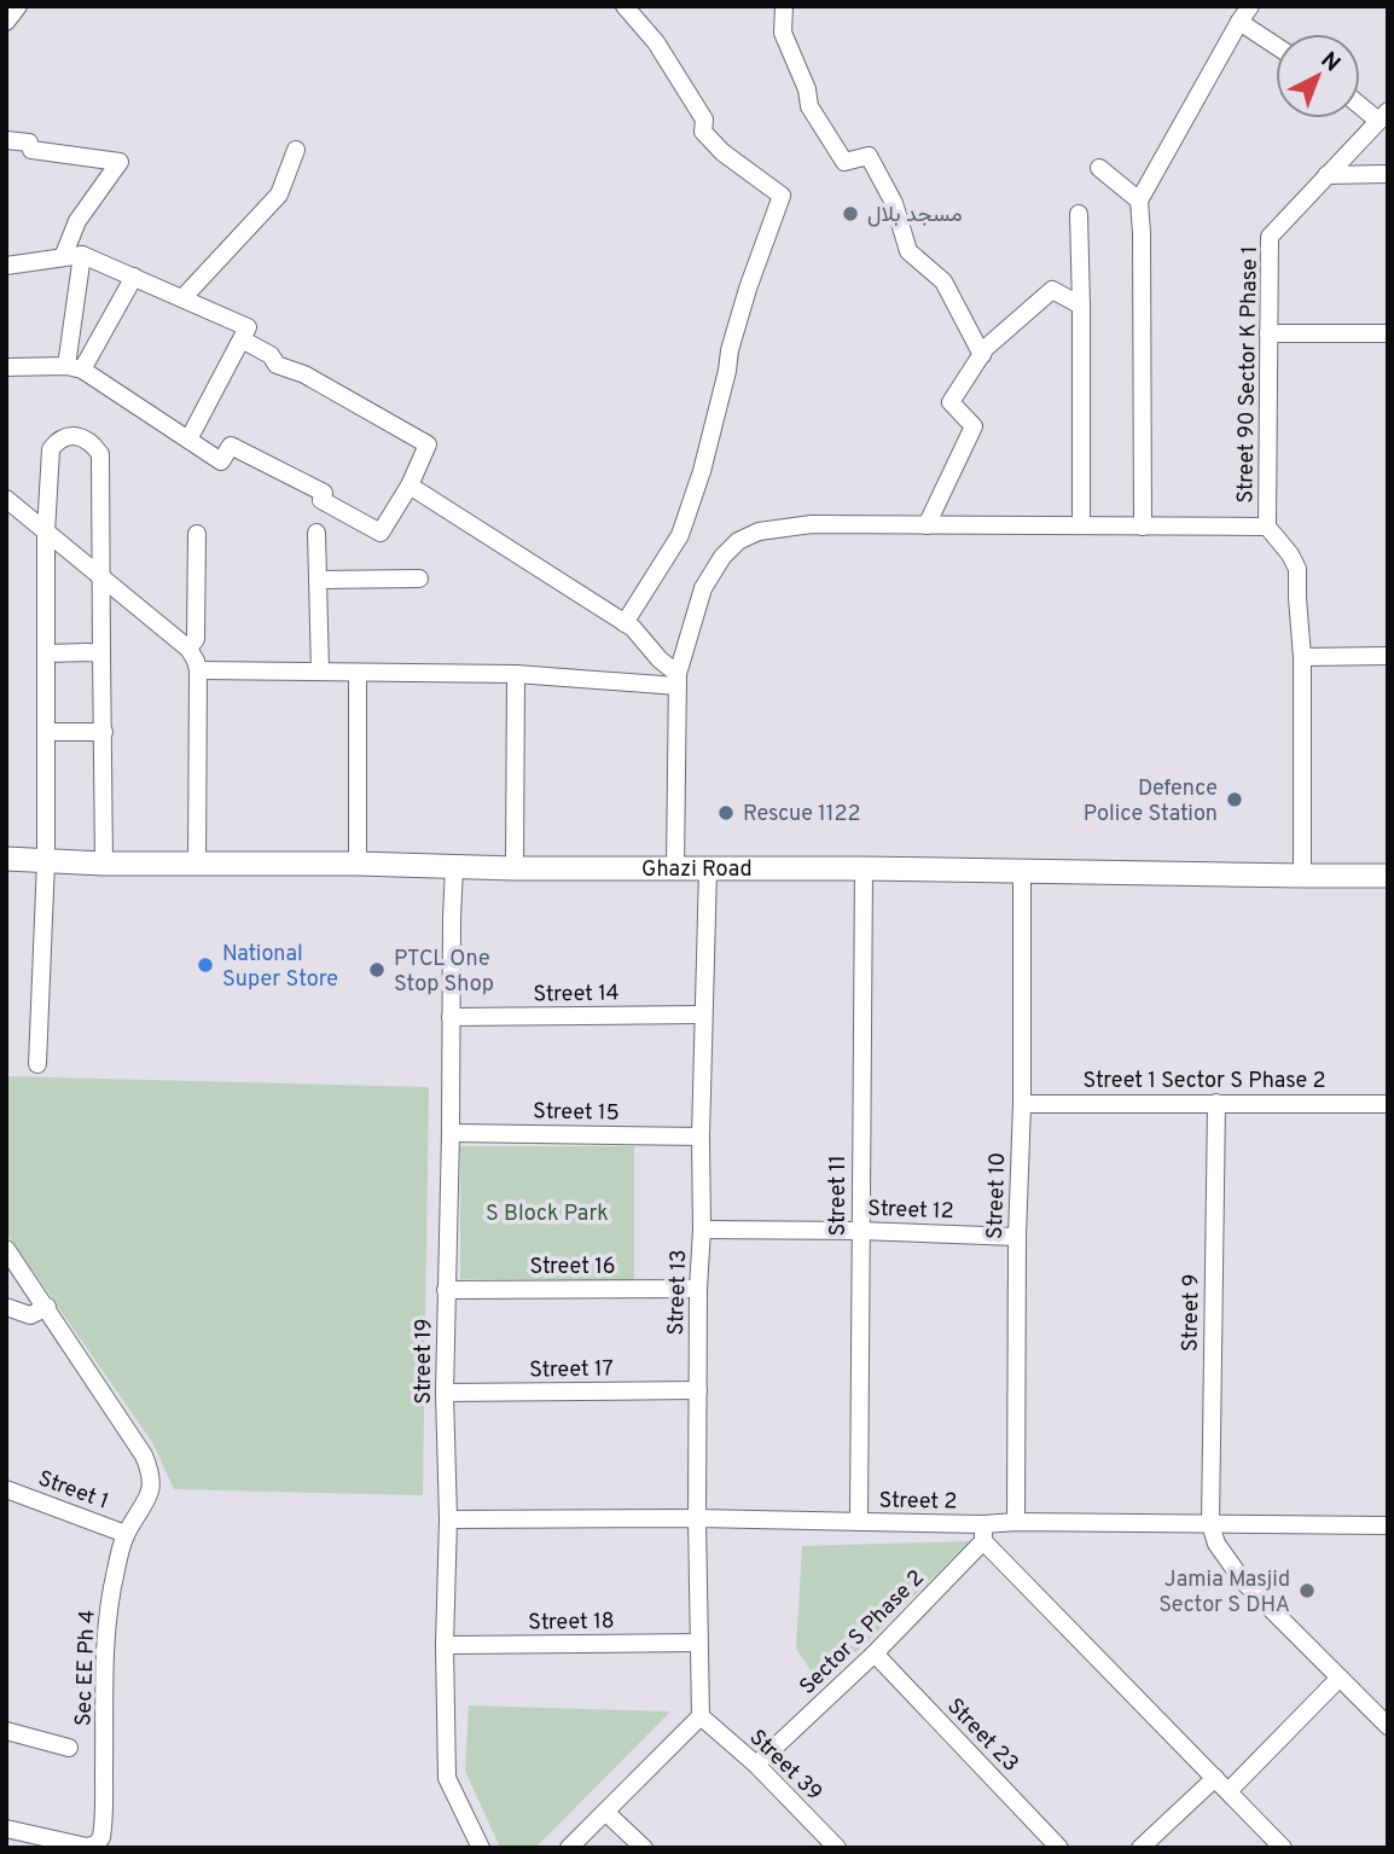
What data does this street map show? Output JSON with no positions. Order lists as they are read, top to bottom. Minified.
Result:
{"streets":{"main road":["Ghazi Road"],"street":["Street 90 Sector K Phase 1","Street 14","Street 1 Sector S Phase 2","Street 15","Street 11","Street 10","Street 12","Street 16","Street 13","Street 9","Street 19","Street 17","Street 1","Street 2","Street 18","Sector S Phase 2","Sec EE Ph 4","Street 23","Street 39"]},"crossings":[["Street 90 Sector K Phase 1","Ghazi Road"],["Ghazi Road","Street 11"],["Ghazi Road","Street 10"],["Ghazi Road","Street 13"],["Ghazi Road","Street 19"],["Street 14","Street 13"],["Street 14","Street 19"],["Street 1 Sector S Phase 2","Street 10"],["Street 1 Sector S Phase 2","Street 9"],["Street 15","Street 13"],["Street 15","Street 19"],["Street 11","Street 12"],["Street 11","Street 2"],["Street 10","Street 12"],["Street 10","Street 2"],["Street 12","Street 13"],["Street 16","Street 13"],["Street 16","Street 19"],["Street 13","Street 17"],["Street 13","Street 2"],["Street 13","Street 18"],["Street 13","Street 39"],["Street 9","Street 2"],["Street 19","Street 17"],["Street 19","Street 2"],["Street 19","Street 18"],["Street 1","Sec EE Ph 4"],["Street 2","Sector S Phase 2"],["Sector S Phase 2","Street 23"],["Sector S Phase 2","Street 39"]],"parks":["S Block Park"],"places":["مسجد بلال","Defence Police Station","Rescue 1122","National Super Store","PTCL One Stop Shop","Jamia Masjid Sector S DHA"],"north":"top right"}
